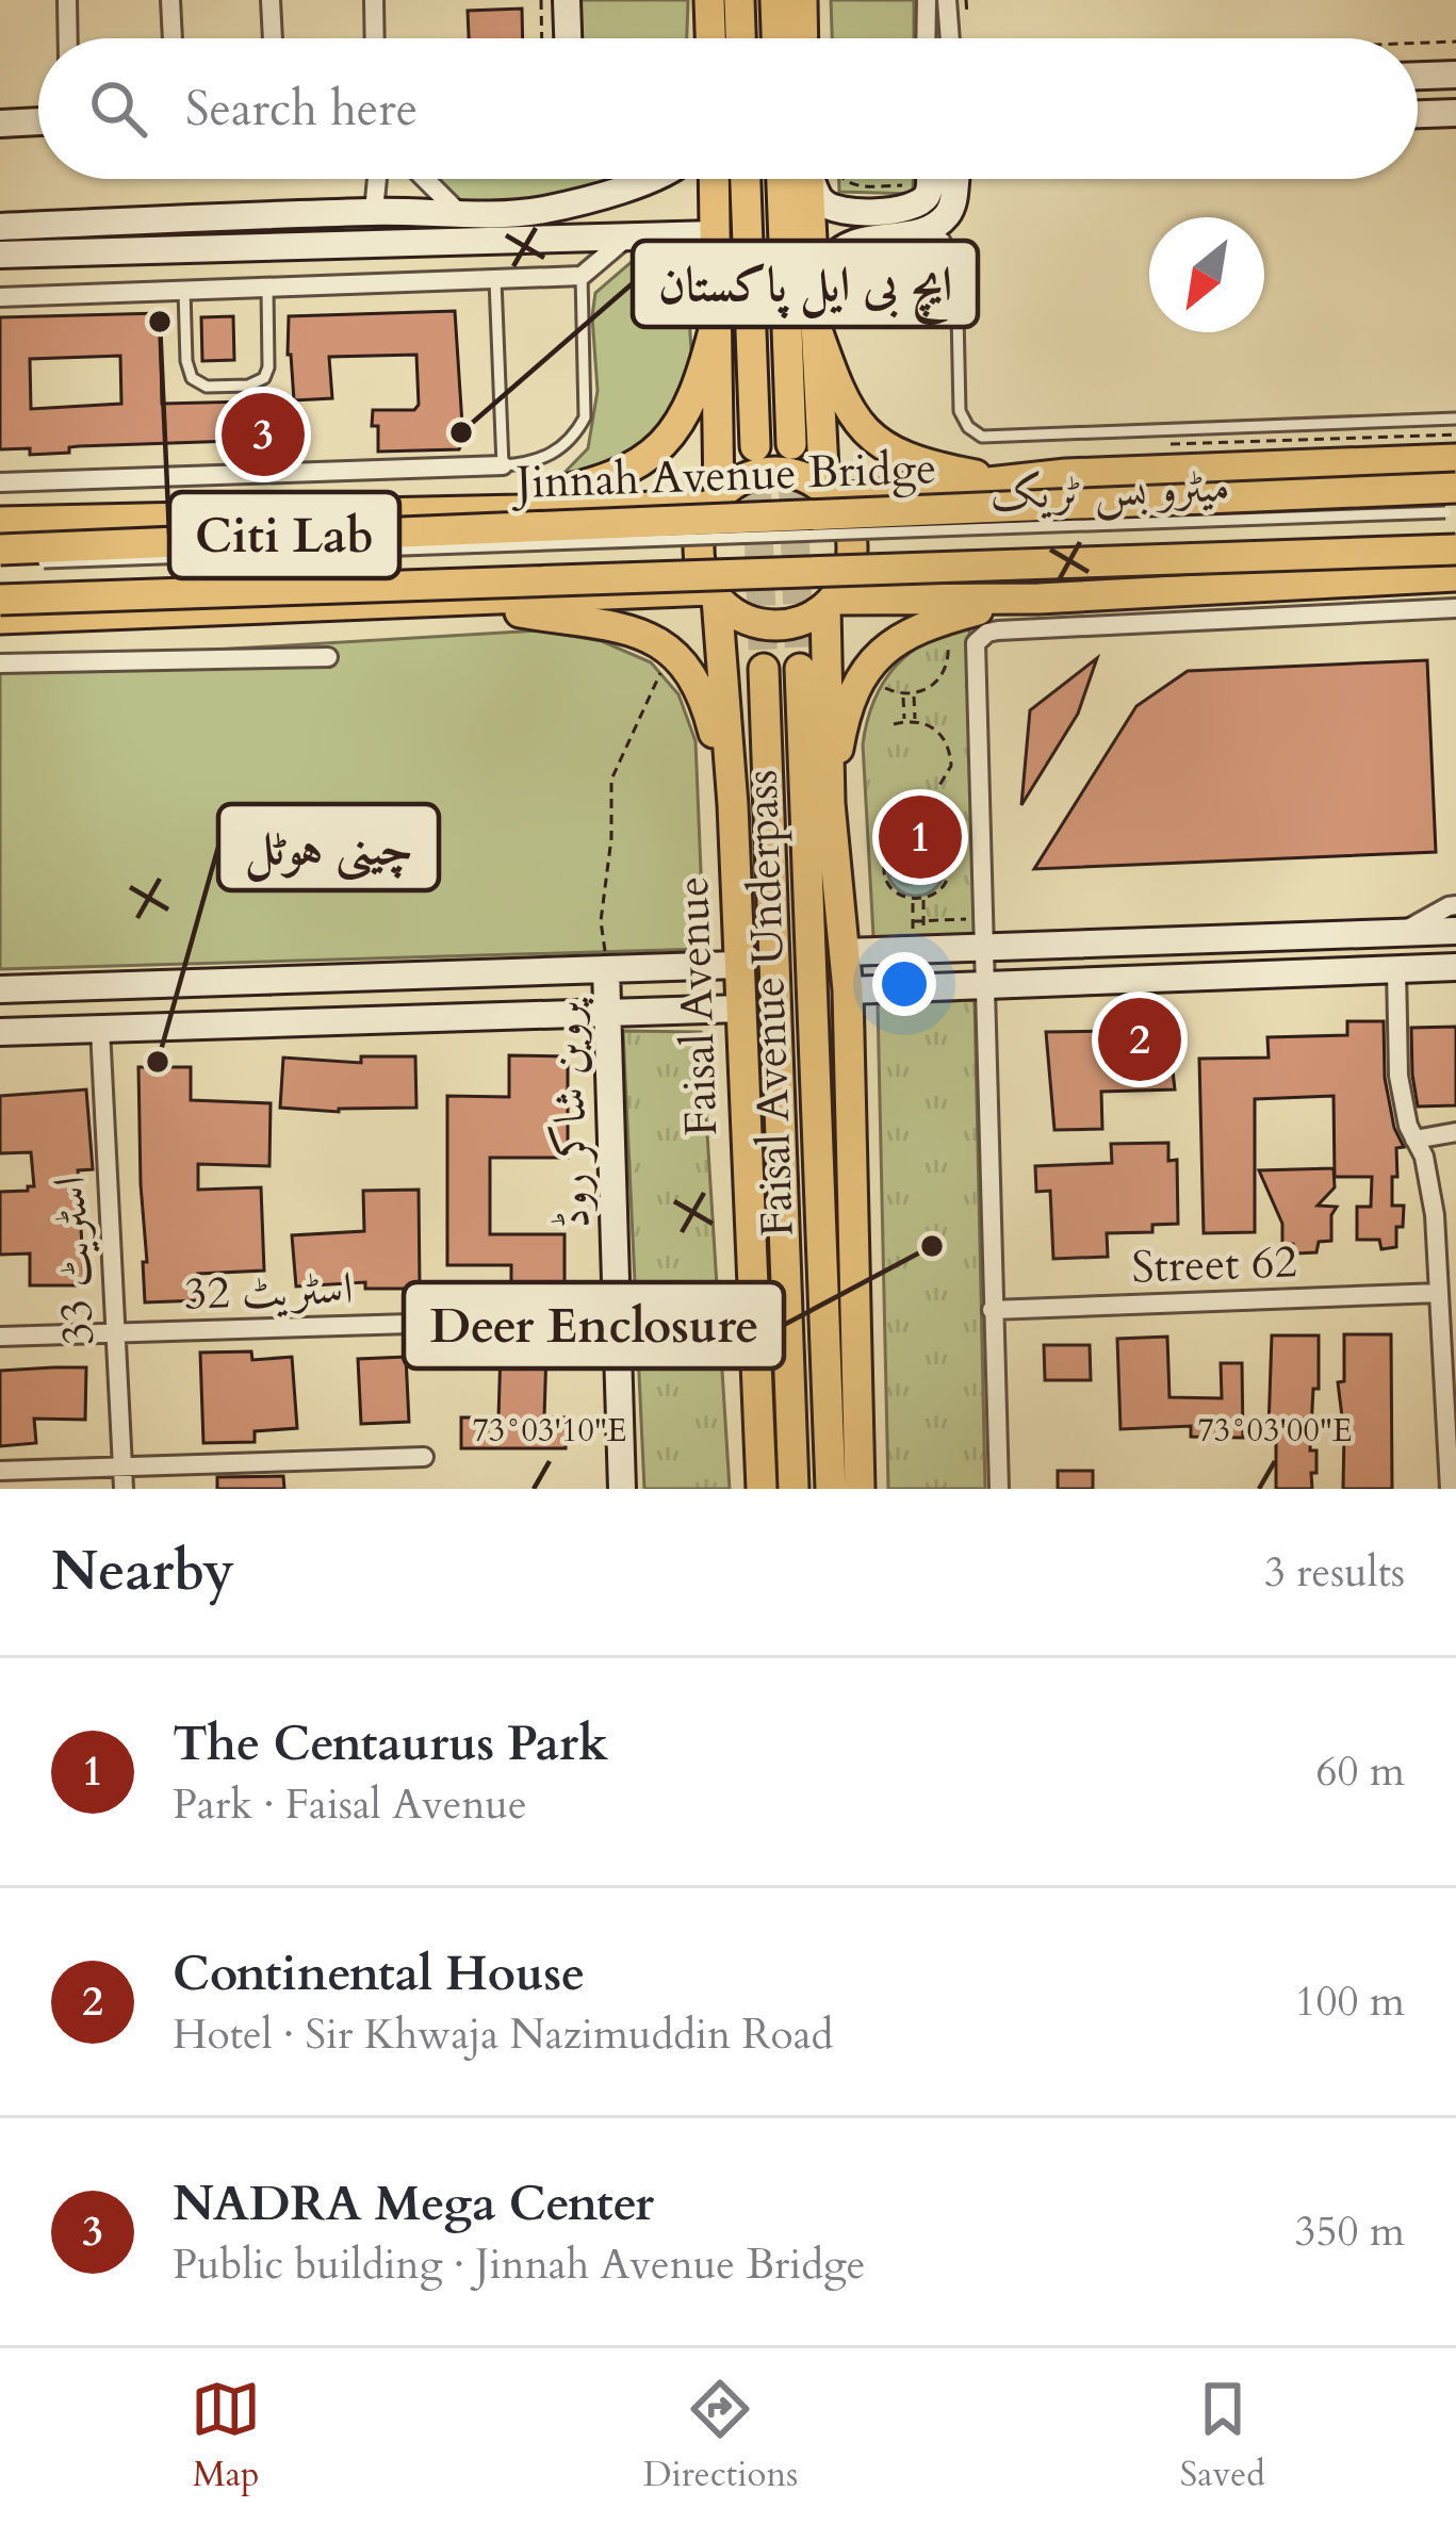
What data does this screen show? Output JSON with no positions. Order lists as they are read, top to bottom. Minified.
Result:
{"streets":{"main road":["Jinnah Avenue Bridge","Faisal Avenue Underpass","Faisal Avenue","پروین شاکر روڈ"],"street":["اسٹریٹ 33","Street 62","اسٹریٹ 32"]},"crossings":[["پروین شاکر روڈ","اسٹریٹ 32"],["اسٹریٹ 33","اسٹریٹ 32"]],"places":["Citi Lab","ایچ بی ایل پاکستان","چینی ہوٹل","Deer Enclosure"],"north":"bottom left","page":{"search":"Search here","pins":["3","1","2"],"heading":["Nearby","3 results"],"list":[{"mark":"1","name":"The Centaurus Park","note":"Park · Faisal Avenue","value":"60 m"},{"mark":"2","name":"Continental House","note":"Hotel · Sir Khwaja Nazimuddin Road","value":"100 m"},{"mark":"3","name":"NADRA Mega Center","note":"Public building · Jinnah Avenue Bridge","value":"350 m"}],"nav":["Map","Directions","Saved"]},"coordinates":["73°03'10\"E","73°03'00\"E"]}
